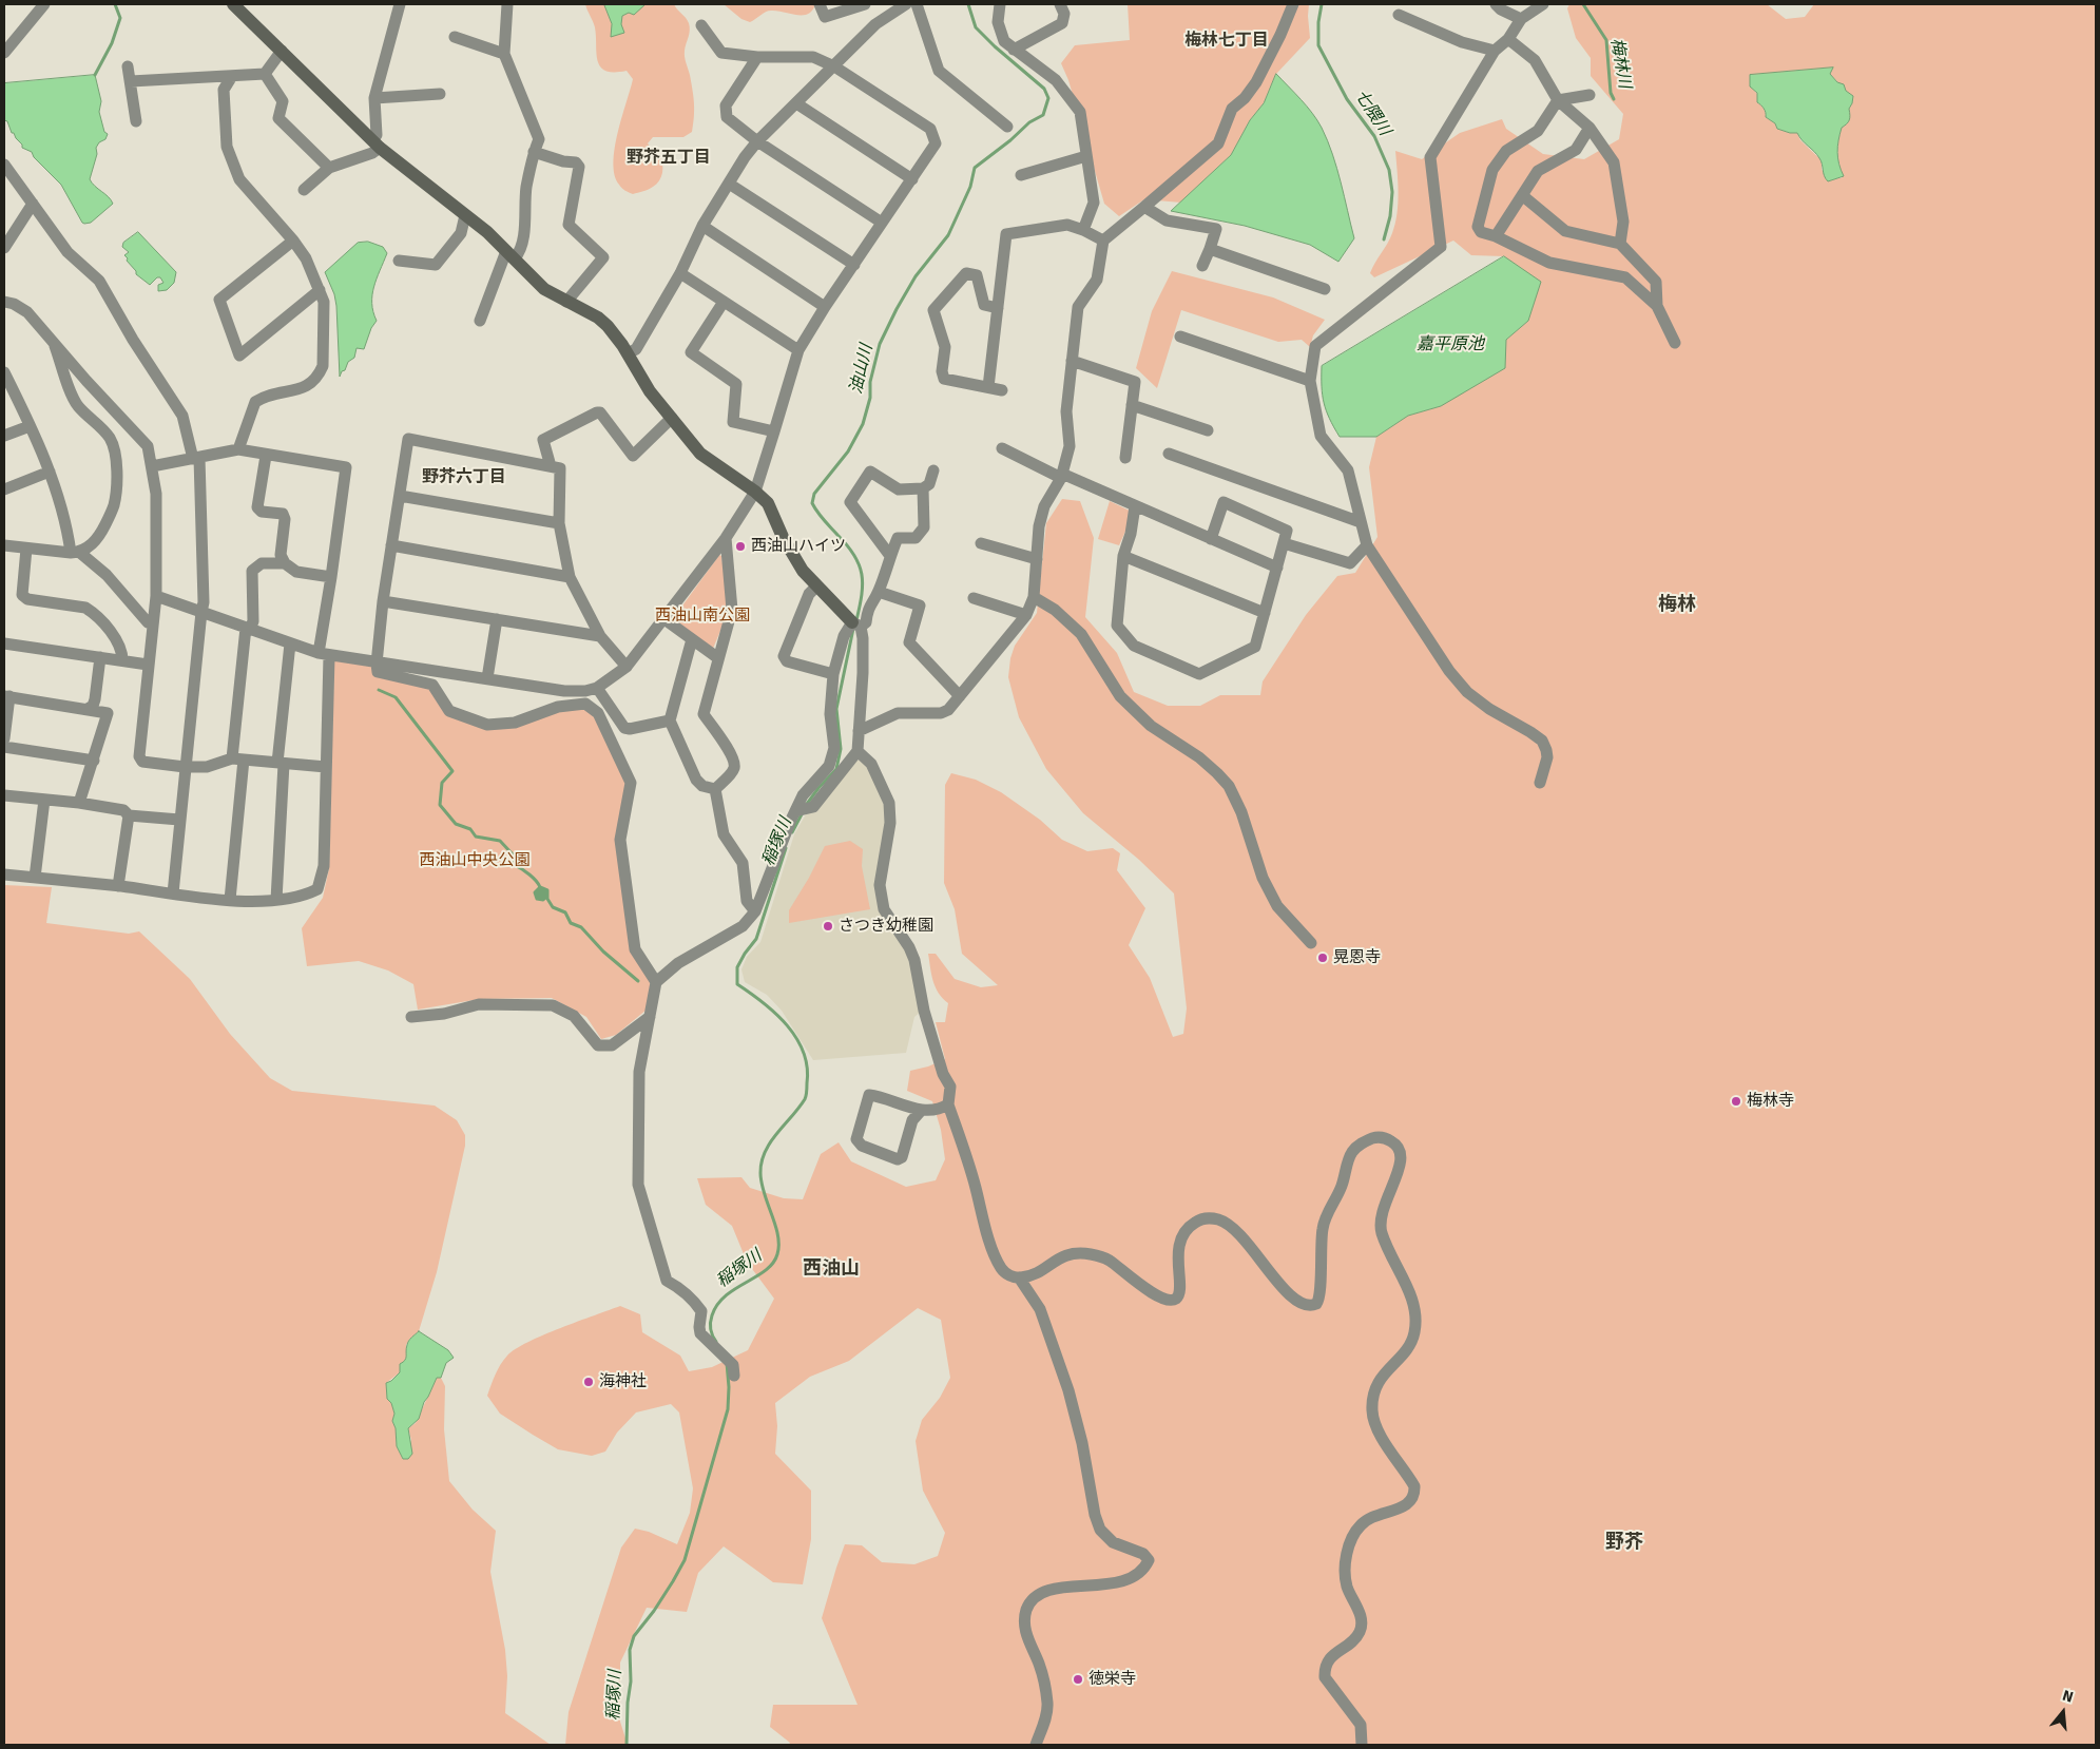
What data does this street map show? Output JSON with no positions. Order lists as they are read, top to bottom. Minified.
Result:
{"districts":["梅林七丁目","野芥五丁目","野芥六丁目","梅林","西油山","野芥"],"water":["梅林川","七隈川","嘉平原池","油山川","稲塚川"],"parks":["西油山南公園","西油山中央公園"],"places":["西油山ハイツ","さつき幼稚園","晃恩寺","梅林寺","海神社","徳栄寺"],"north":"top"}
